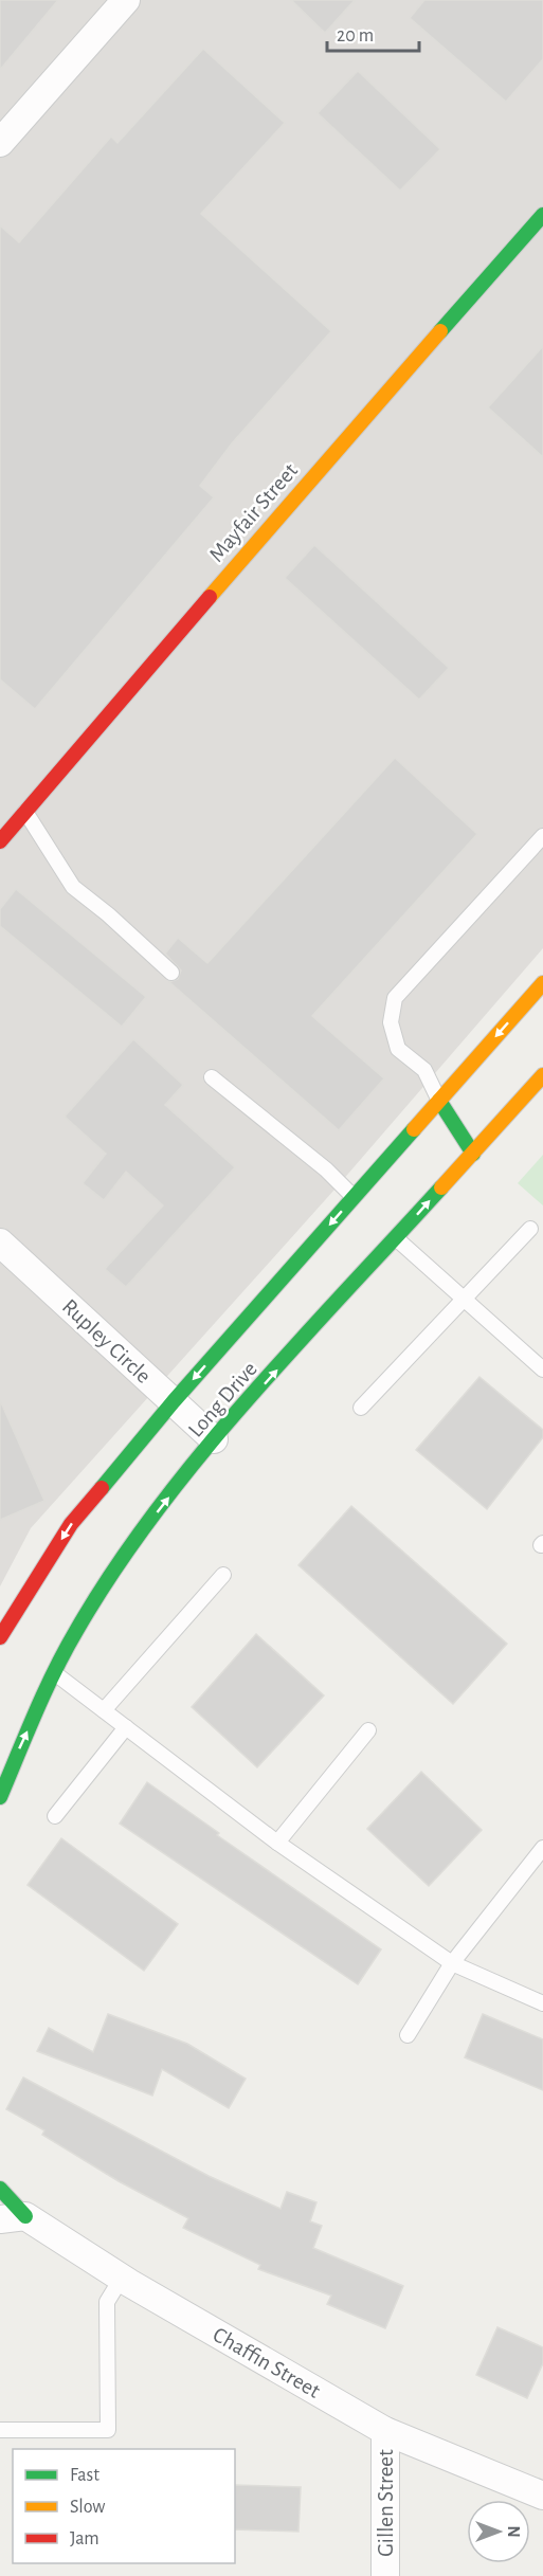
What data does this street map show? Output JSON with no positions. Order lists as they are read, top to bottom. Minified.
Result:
{"streets":{"main road":["Mayfair Street","Long Drive"],"street":["Rupley Circle","Chaffin Street","Gillen Street"]},"crossings":[["Rupley Circle","Long Drive"],["Chaffin Street","Gillen Street"]],"legend":["Fast","Slow","Jam"],"scale_bar":"20 m","north":"right"}
